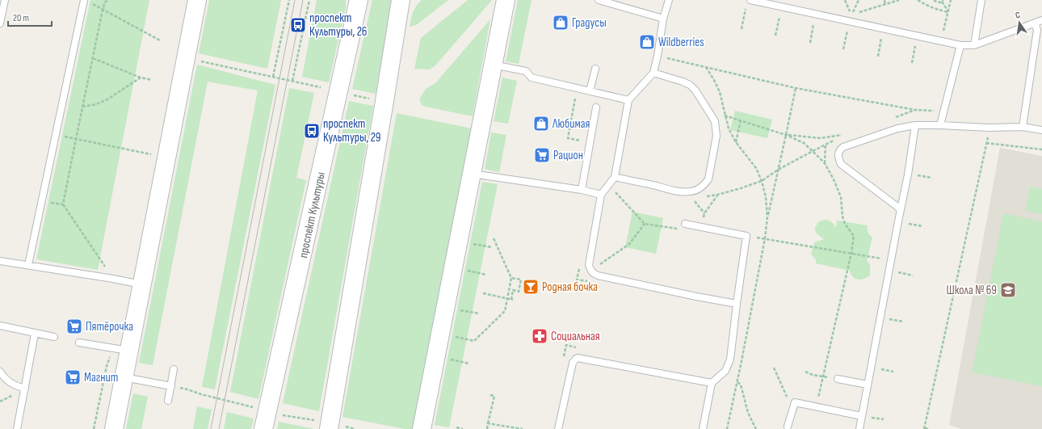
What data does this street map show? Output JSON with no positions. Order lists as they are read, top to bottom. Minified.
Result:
{"streets":{"street":["проспект Культуры"]},"places":{"shop":["Градусы","Wildberries","Любимая"],"bus stop":["проспект Культуры, 26","проспект Культуры, 29"],"supermarket":["Рацион","Пятёрочка","Магнит"],"bar":["Родная бочка"],"school or university":["Школа № 69"],"pharmacy":["Социальная"]},"scale_bar":"20 m","north":"top"}
